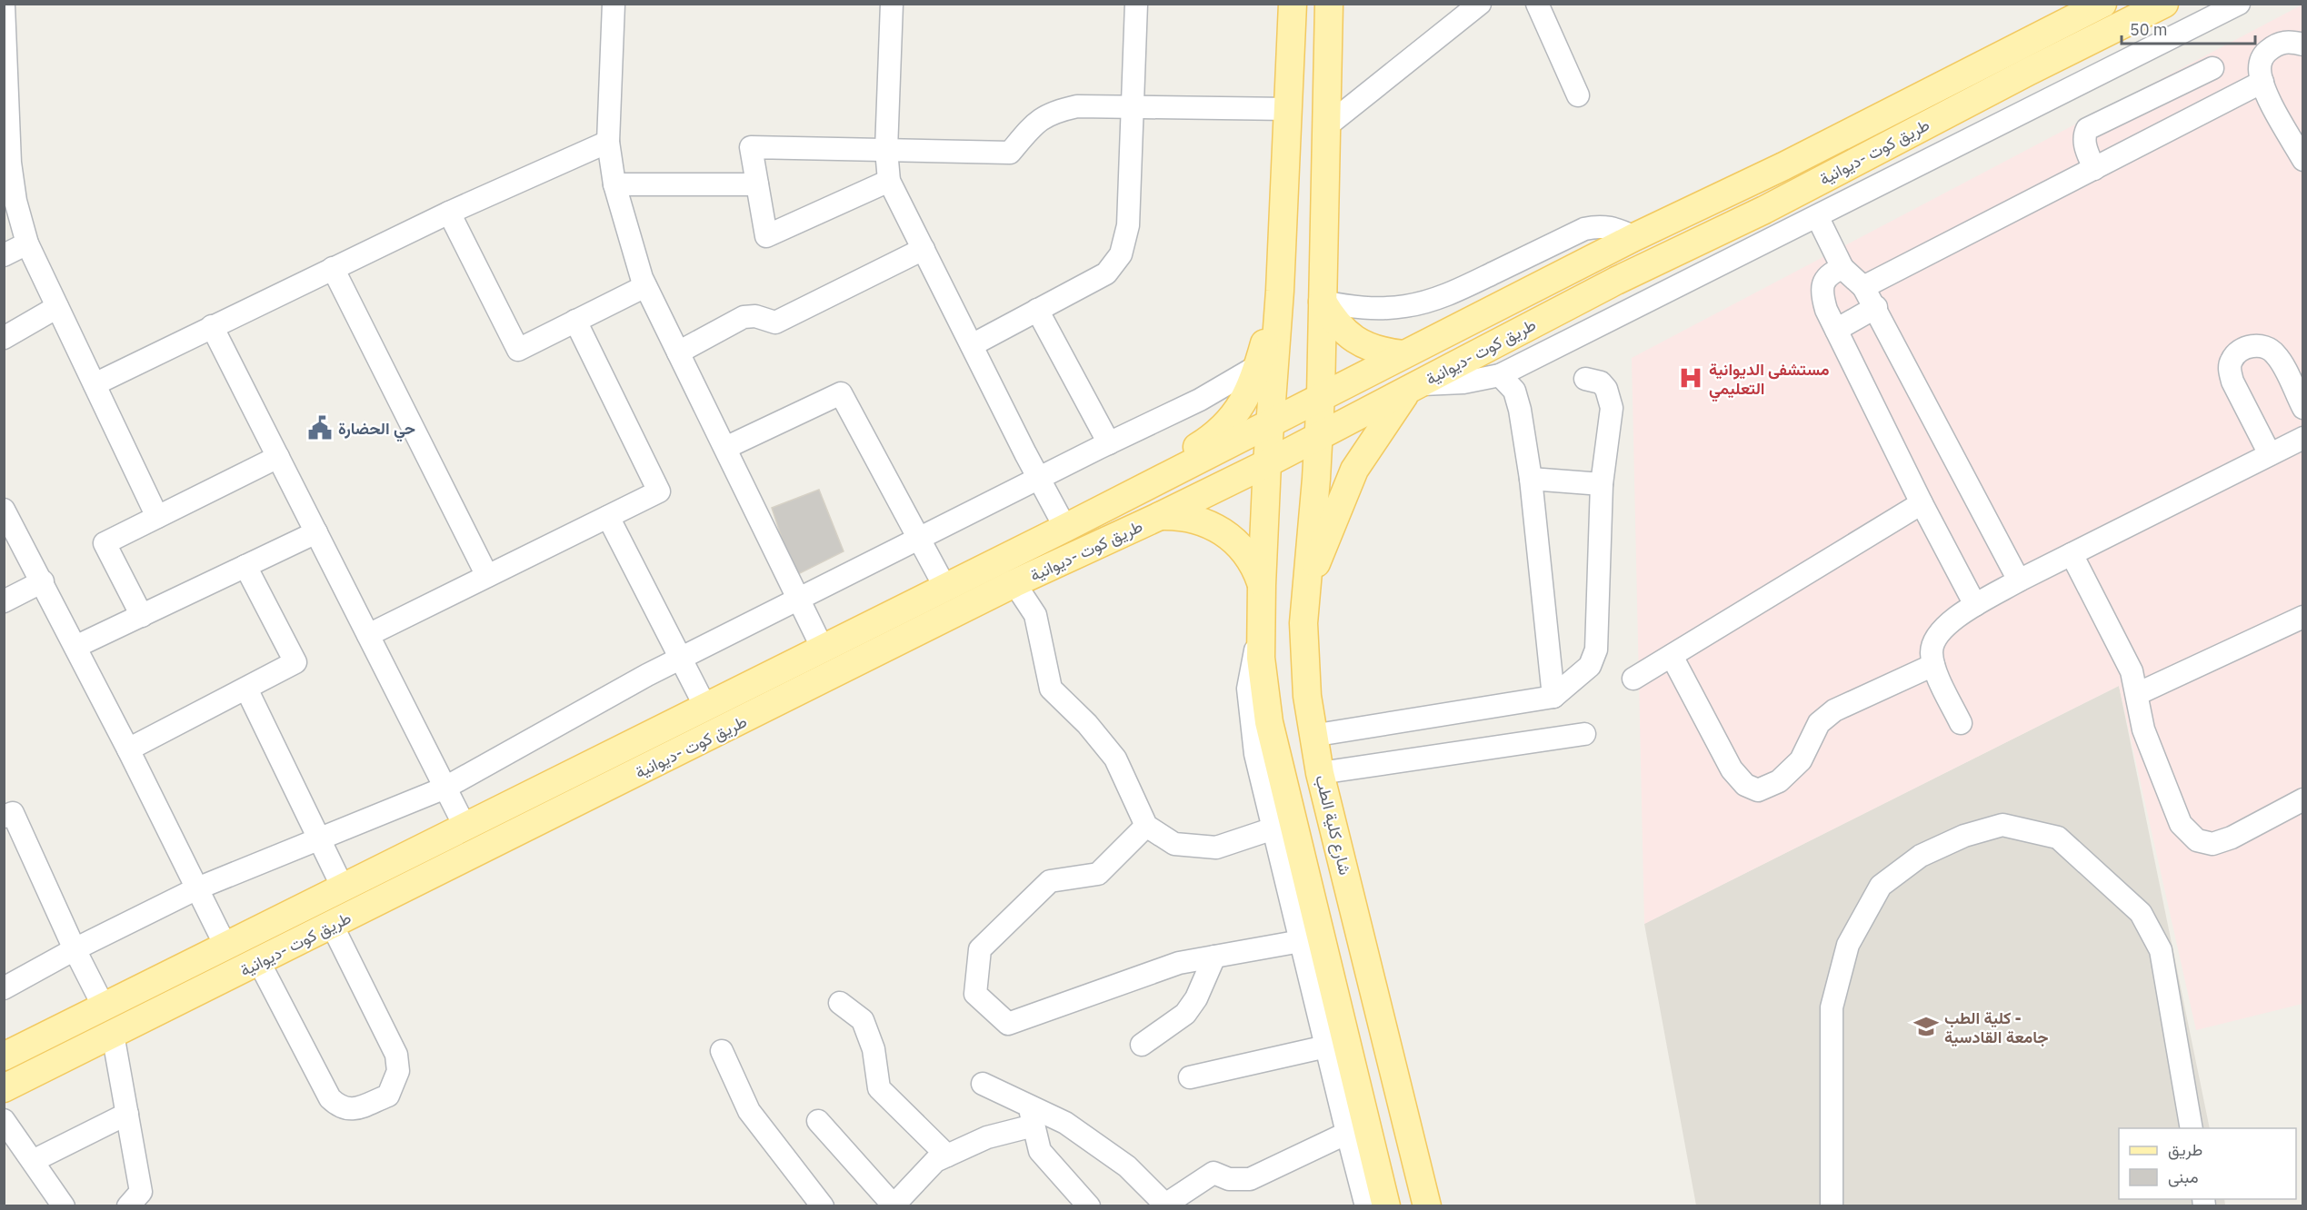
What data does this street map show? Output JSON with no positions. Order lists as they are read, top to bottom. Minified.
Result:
{"streets":{"main road":["طريق كوت -ديوانية","شارع كلية الطب"]},"crossings":[["طريق كوت -ديوانية","شارع كلية الطب"]],"places":{"hospital":["مستشفى الديوانية التعليمي"],"public building":["حي الحضارة"],"school or university":["كلية الطب - جامعة القادسية"]},"legend":["طريق","مبنى"],"scale_bar":"50 m"}
